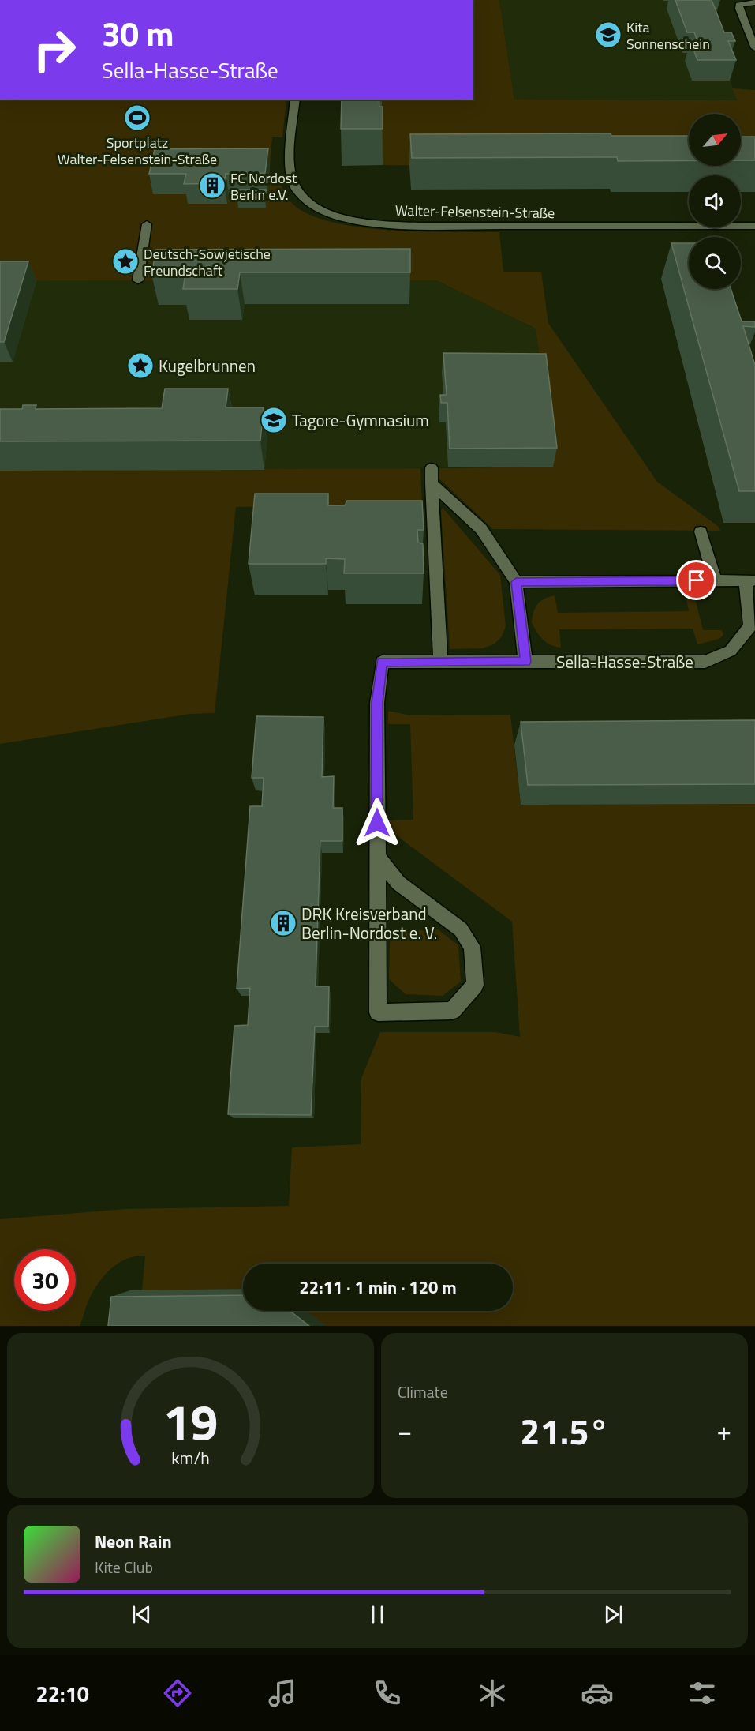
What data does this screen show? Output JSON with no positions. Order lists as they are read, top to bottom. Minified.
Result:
{"streets":{"street":["Walter-Felsenstein-Straße","Sella-Hasse-Straße"]},"places":{"school or university":["Kita Sonnenschein","Tagore-Gymnasium"],"sports":["Sportplatz Walter-Felsenstein-Straße"],"building":["FC Nordost Berlin e.V.","DRK Kreisverband Berlin-Nordost e. V."],"place":["Deutsch-Sowjetische Freundschaft","Kugelbrunnen"]},"north":"top right","page":{"turn":["30 m","Sella-Hasse-Straße"],"limit":"30","trip":"22:11 · 1 min · 120 m","tile":"Climate","heat":["−","21.5°","+"],"song":["Neon Rain","Kite Club"],"tabs":"22:10","gauge":["19","km/h"]}}
